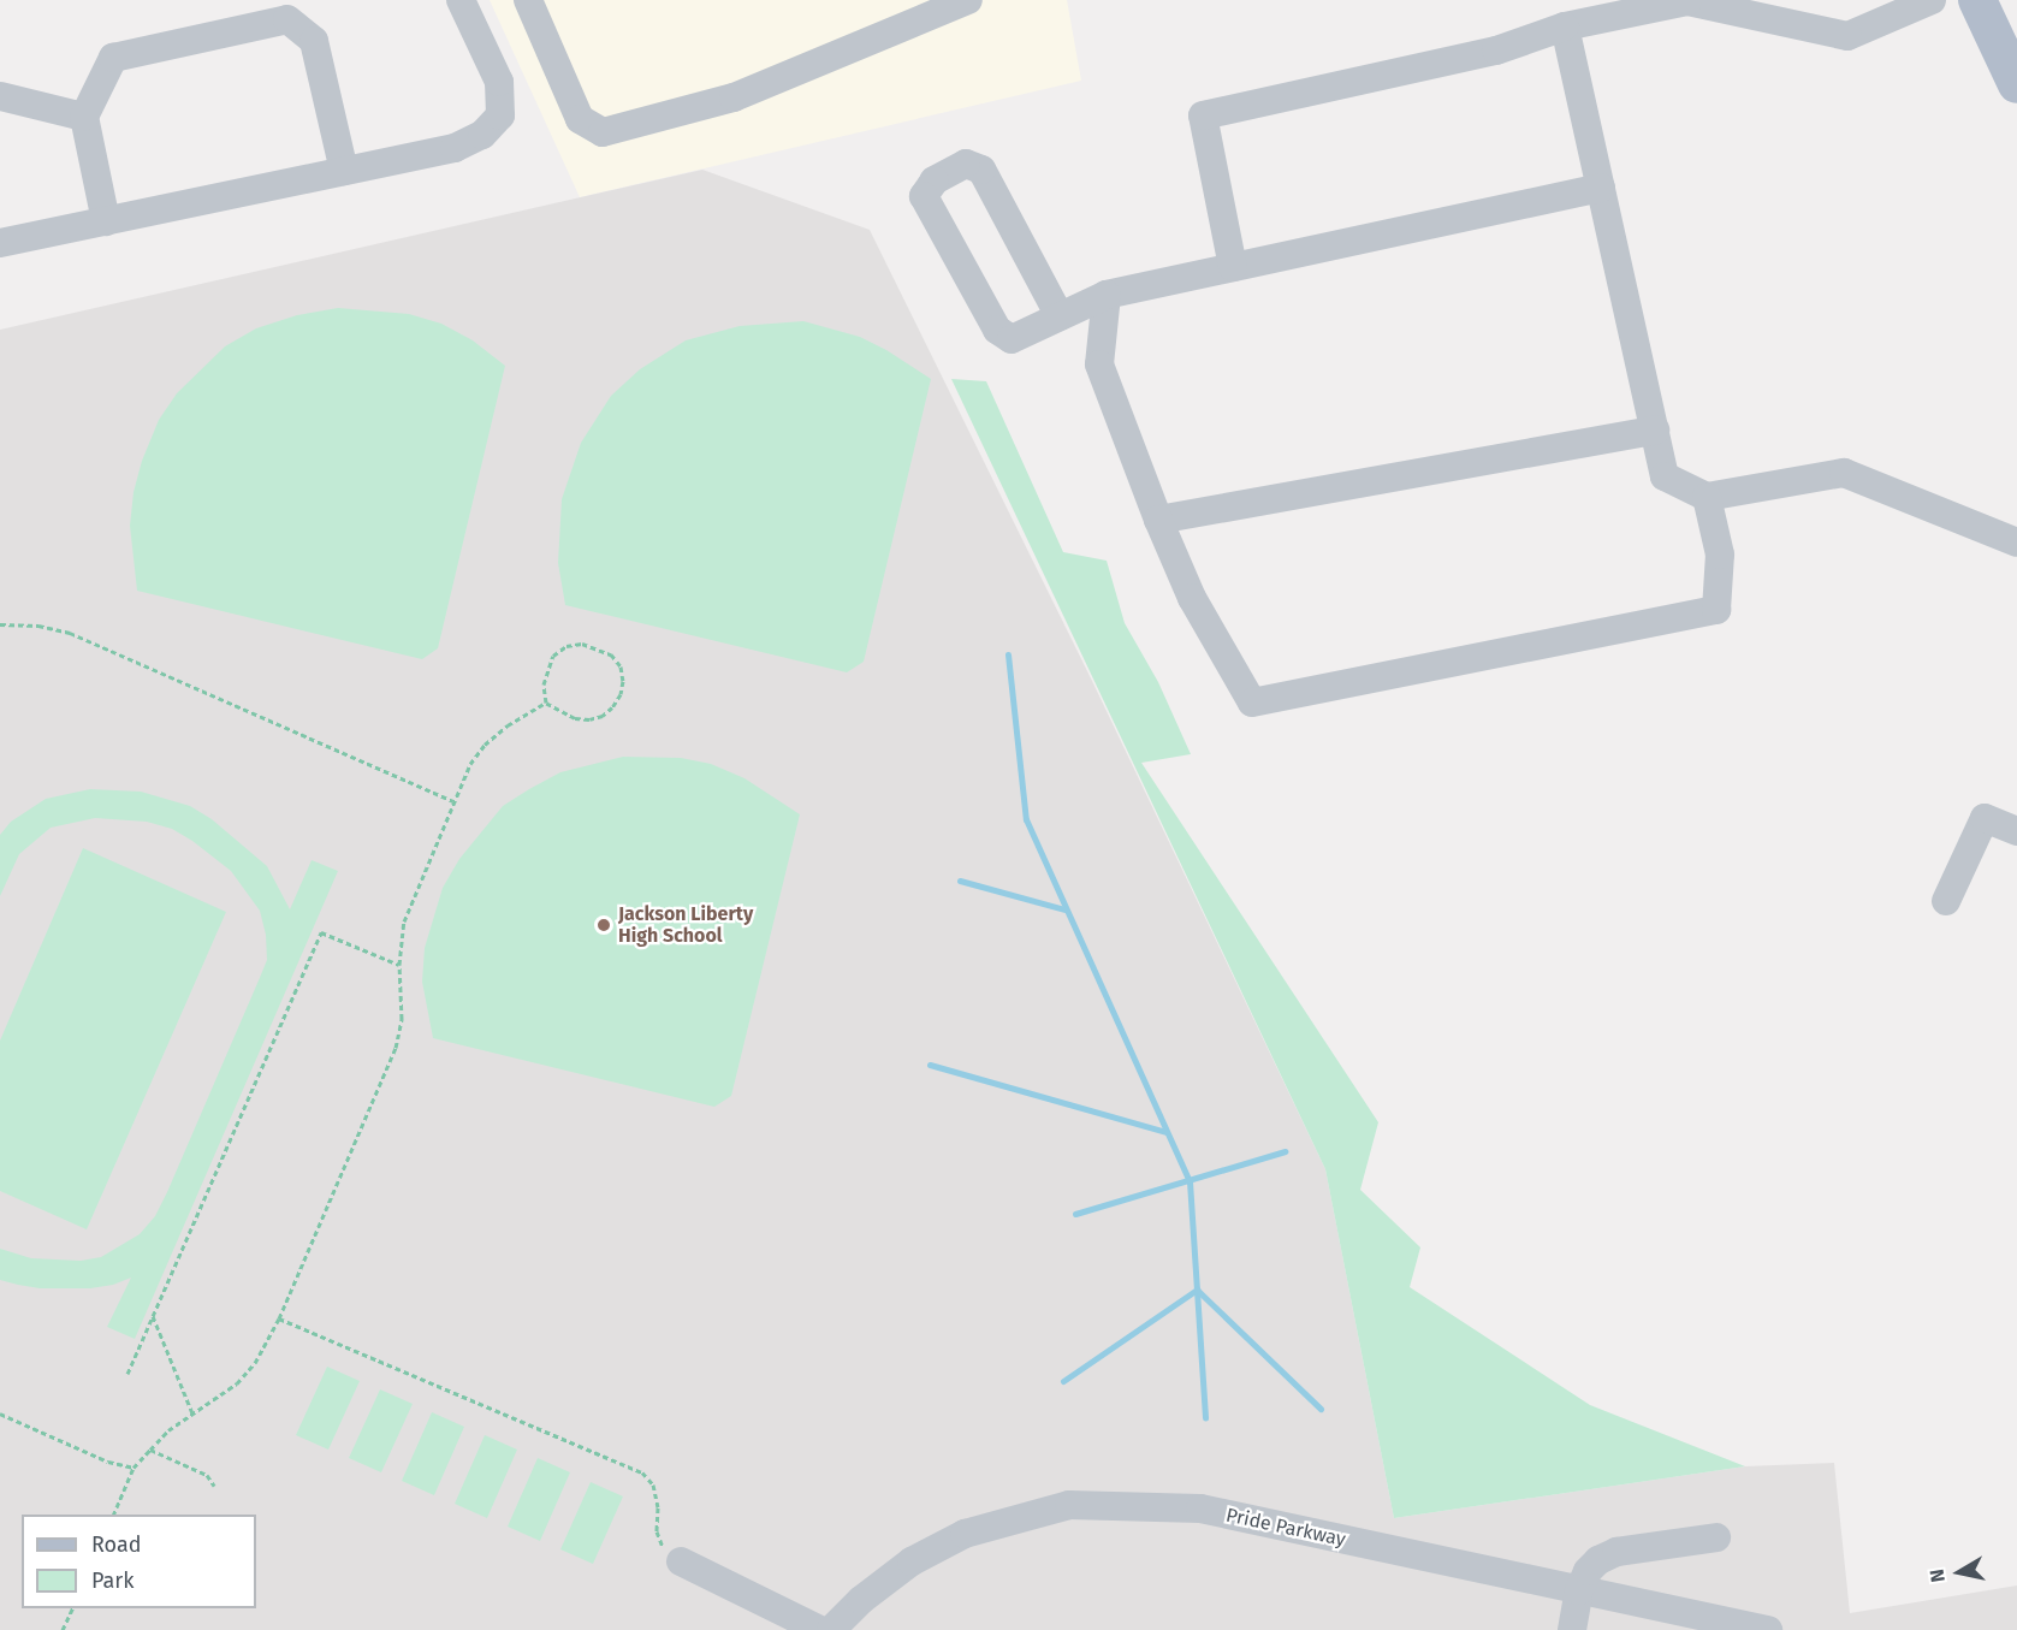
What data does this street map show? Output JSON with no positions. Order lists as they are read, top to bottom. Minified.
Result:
{"streets":{"lane":["Pride Parkway"]},"places":["Jackson Liberty High School"],"legend":["Road","Park"],"north":"left"}
